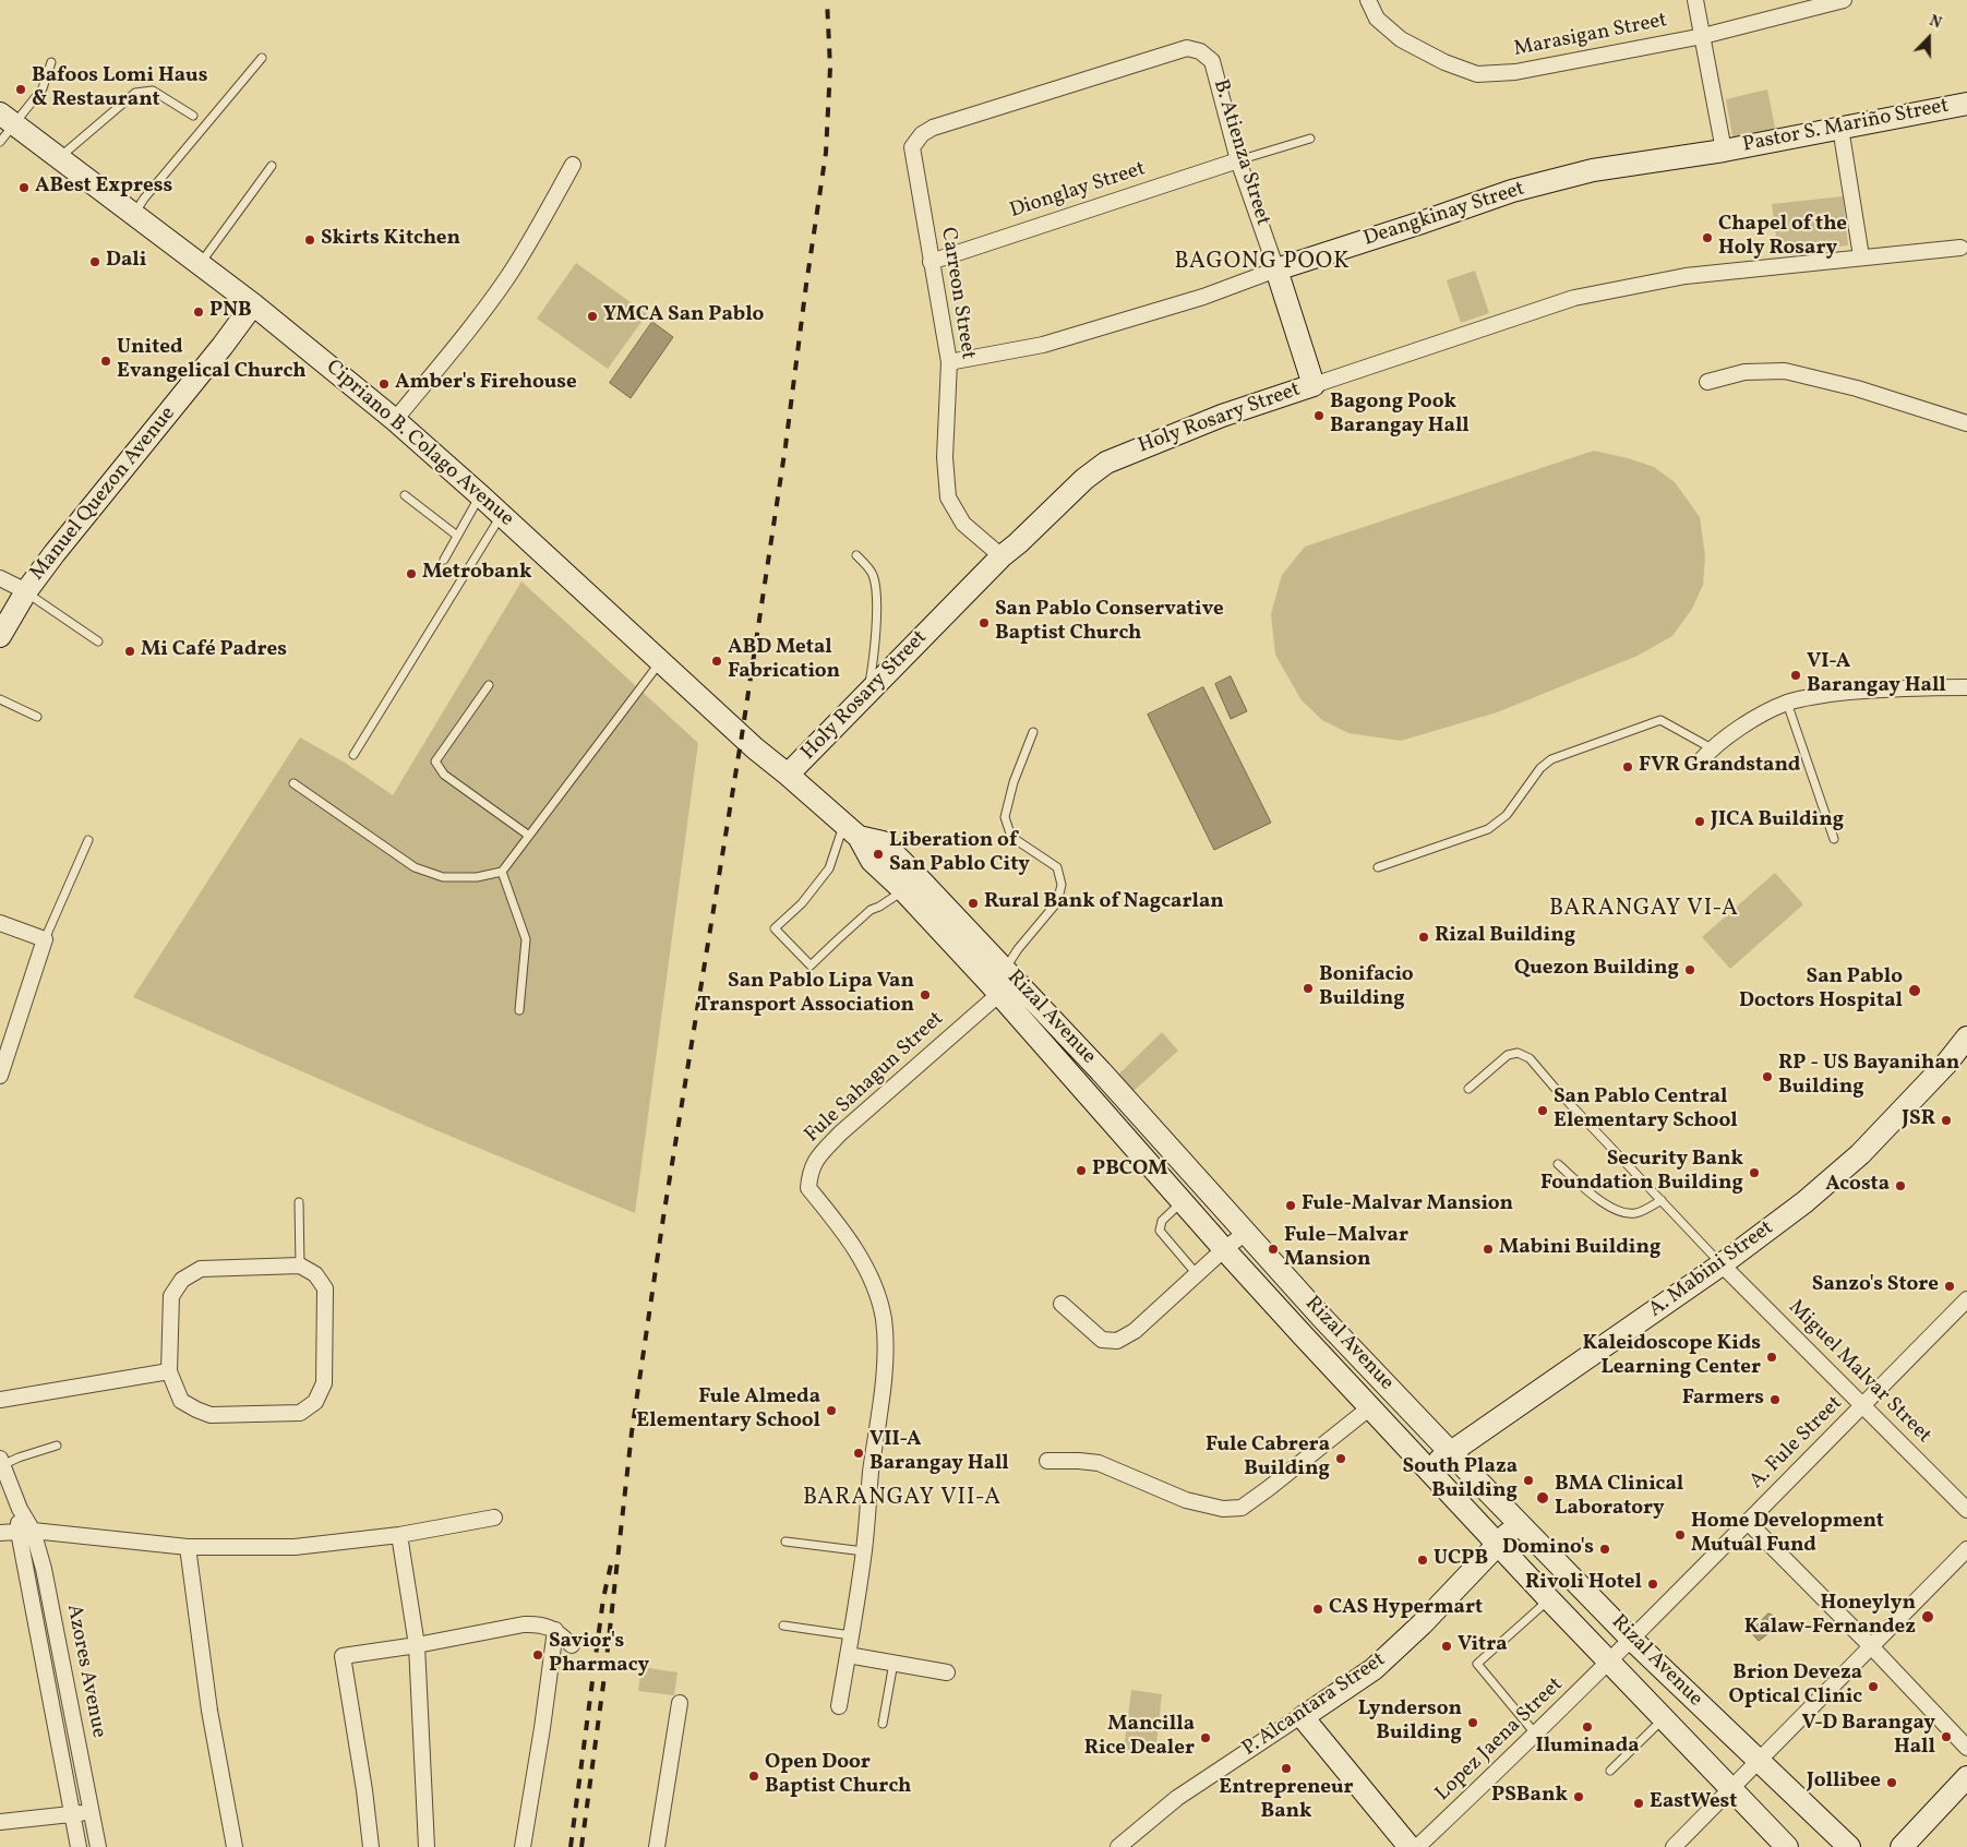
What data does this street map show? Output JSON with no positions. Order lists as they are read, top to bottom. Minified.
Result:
{"streets":{"main road":["Pastor S. Mariño Street","B. Atienza Street","Deangkinay Street","Holy Rosary Street","Cipriano B. Colago Avenue","Manuel Quezon Avenue","Rizal Avenue","A. Mabini Street","P. Alcantara Street"],"street":["Marasigan Street","Dionglay Street","Carreon Street","Fule Sahagun Street","Miguel Malvar Street","A. Fule Street","Azores Avenue","Lopez Jaena Street"]},"crossings":[["Pastor S. Mariño Street","Deangkinay Street"],["B. Atienza Street","Dionglay Street"],["B. Atienza Street","Deangkinay Street"],["B. Atienza Street","Carreon Street"],["B. Atienza Street","Holy Rosary Street"],["Dionglay Street","Carreon Street"],["Deangkinay Street","Carreon Street"],["Carreon Street","Holy Rosary Street"],["Holy Rosary Street","Rizal Avenue"],["Cipriano B. Colago Avenue","Manuel Quezon Avenue"],["Cipriano B. Colago Avenue","Rizal Avenue"],["Rizal Avenue","Fule Sahagun Street"],["Rizal Avenue","A. Mabini Street"],["Rizal Avenue","A. Fule Street"],["Rizal Avenue","P. Alcantara Street"],["Rizal Avenue","Lopez Jaena Street"],["A. Mabini Street","Miguel Malvar Street"],["Miguel Malvar Street","A. Fule Street"],["A. Fule Street","Lopez Jaena Street"]],"districts":["BAGONG POOK","BARANGAY VI-A","BARANGAY VII-A"],"places":["Bafoos Lomi Haus & Restaurant","ABest Express","Chapel of the Holy Rosary","Skirts Kitchen","Dali","PNB","YMCA San Pablo","United Evangelical Church","Amber's Firehouse","Bagong Pook Barangay Hall","Metrobank","San Pablo Conservative Baptist Church","Mi Café Padres","ABD Metal Fabrication","VI-A Barangay Hall","FVR Grandstand","JICA Building","Liberation of San Pablo City","Rural Bank of Nagcarlan","Rizal Building","Quezon Building","Bonifacio Building","San Pablo Doctors Hospital","San Pablo Lipa Van Transport Association","RP - US Bayanihan Building","San Pablo Central Elementary School","JSR","PBCOM","Security Bank Foundation Building","Acosta","Fule-Malvar Mansion","Fule–Malvar Mansion","Mabini Building","Sanzo's Store","Kaleidoscope Kids Learning Center","Farmers","Fule Almeda Elementary School","VII-A Barangay Hall","Fule Cabrera Building","South Plaza Building","BMA Clinical Laboratory","Home Development Mutual Fund","Domino's","UCPB","Rivoli Hotel","CAS Hypermart","Honeylyn Kalaw-Fernandez","Vitra","Savior's Pharmacy","Brion Deveza Optical Clinic","Lynderson Building","Iluminada","V-D Barangay Hall","Mancilla Rice Dealer","Entrepreneur Bank","Open Door Baptist Church","Jollibee","PSBank","EastWest"],"north":"top"}
